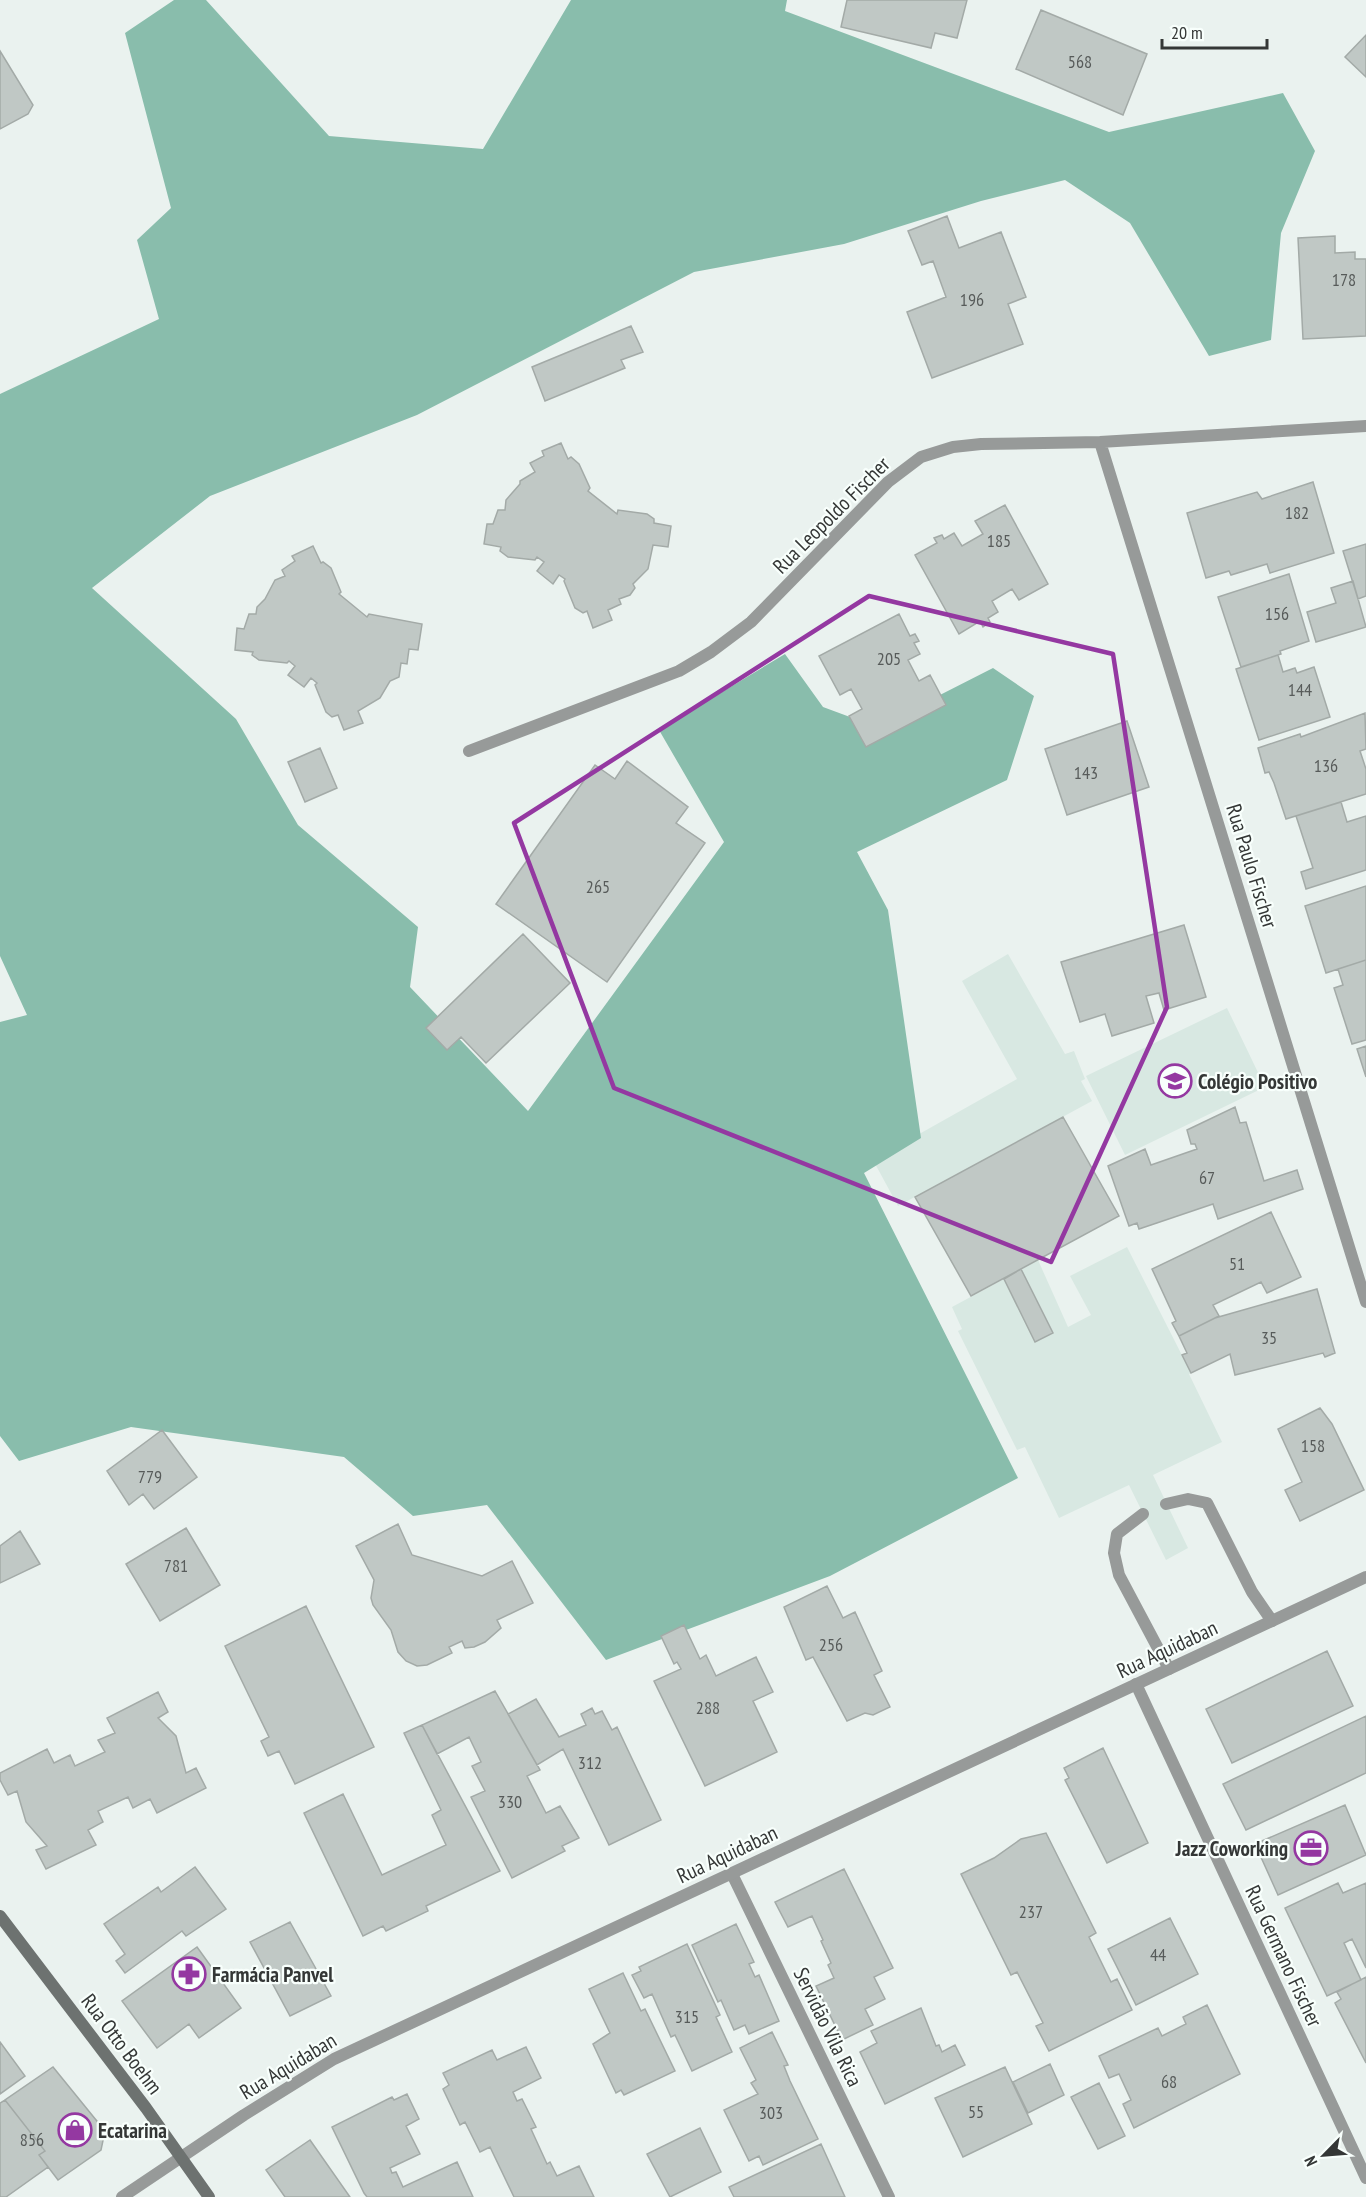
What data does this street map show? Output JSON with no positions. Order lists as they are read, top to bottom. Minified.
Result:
{"streets":{"main road":["Rua Otto Boehm"],"street":["Rua Leopoldo Fischer","Rua Paulo Fischer","Rua Aquidaban","Rua Germano Fischer","Servidão Vila Rica"]},"crossings":[["Rua Leopoldo Fischer","Rua Paulo Fischer"],["Rua Aquidaban","Rua Germano Fischer"],["Rua Aquidaban","Servidão Vila Rica"],["Rua Aquidaban","Rua Otto Boehm"]],"places":{"school or university":["Colégio Positivo"],"office":["Jazz Coworking"],"pharmacy":["Farmácia Panvel"],"shop":["Ecatarina"]},"house_numbers":["568","178","196","182","185","156","205","144","136","143","265","67","51","35","158","779","781","256","288","312","330","237","44","315","68","55","303","856"],"scale_bar":"20 m","north":"bottom left"}
